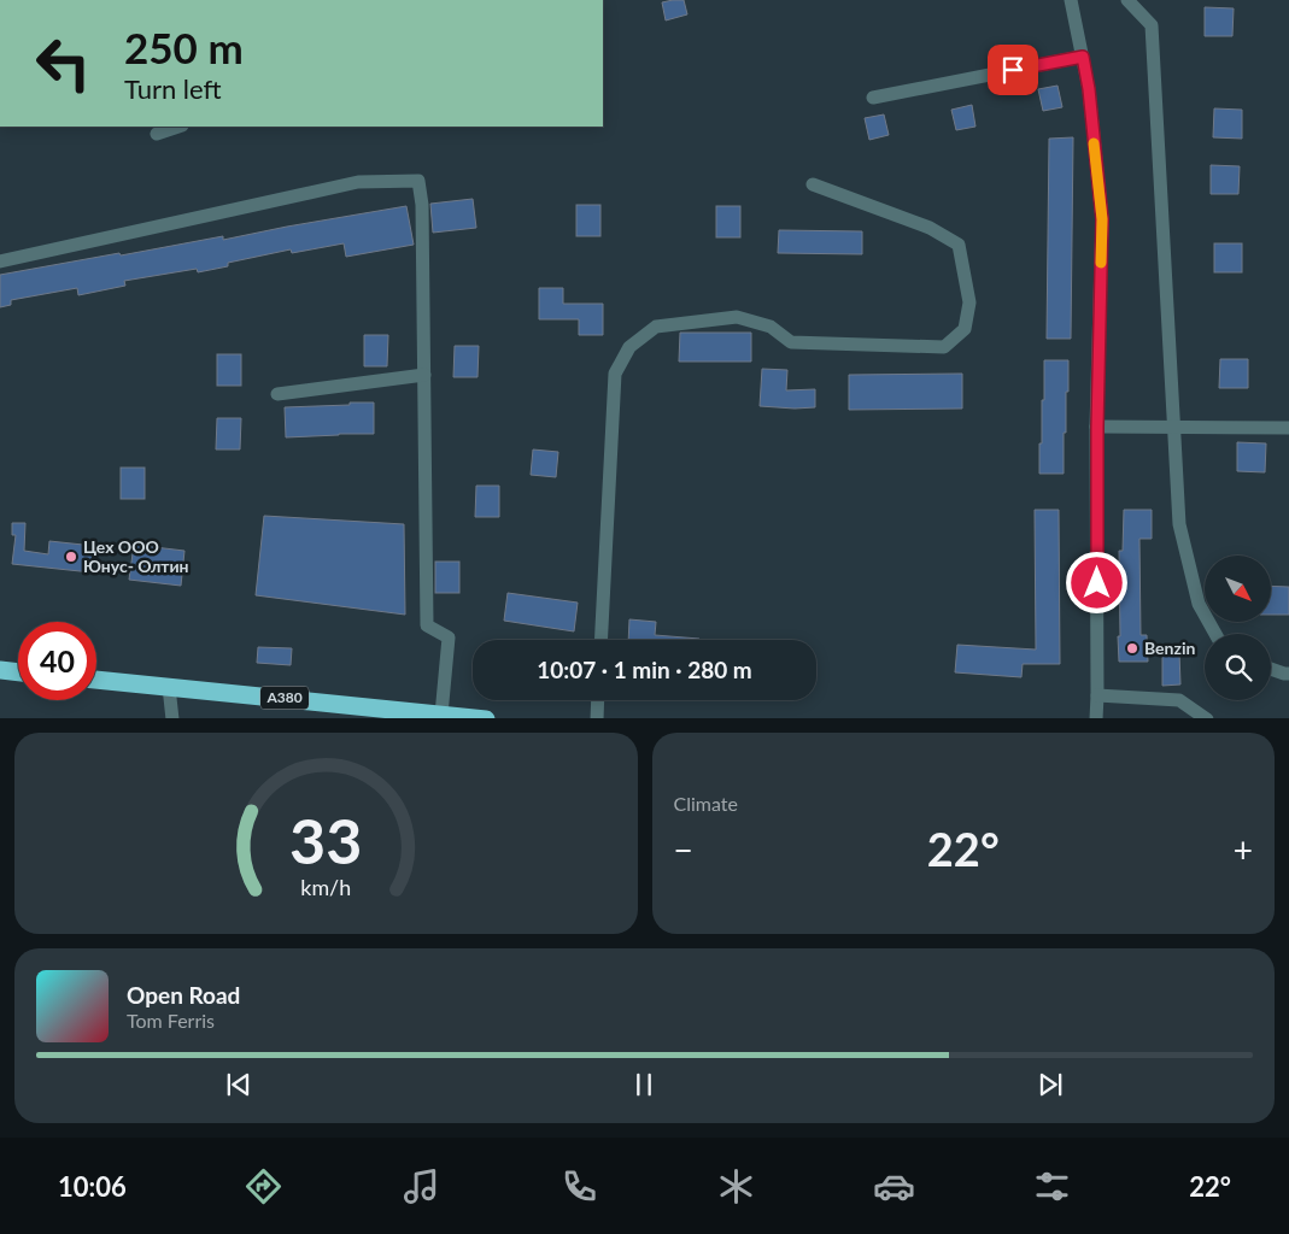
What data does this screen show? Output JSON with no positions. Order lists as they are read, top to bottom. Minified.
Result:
{"streets":{"highway":["A380"]},"places":["Цех ООО Юнус- Олтин","Benzin"],"north":"bottom right","page":{"turn":["250 m","Turn left"],"limit":"40","trip":"10:07 · 1 min · 280 m","tile":"Climate","heat":["−","22°","+"],"song":["Open Road","Tom Ferris"],"tabs":["10:06","22°"],"gauge":["33","km/h"]}}
